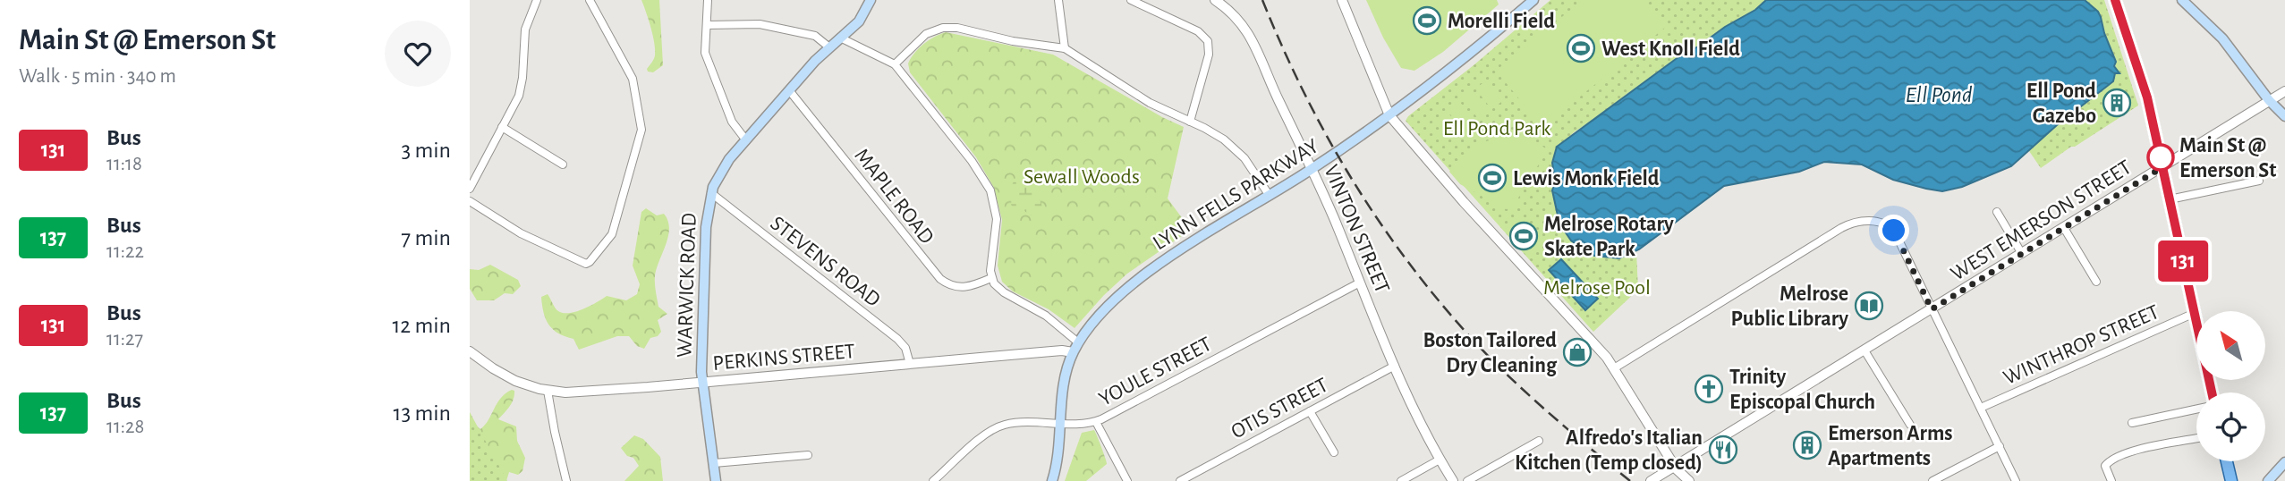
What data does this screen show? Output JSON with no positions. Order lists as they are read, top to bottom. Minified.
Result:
{"streets":{"main road":["LYNN FELLS PARKWAY","WARWICK ROAD"],"street":["MAPLE ROAD","WEST EMERSON STREET","VINTON STREET","STEVENS ROAD","WINTHROP STREET","PERKINS STREET","YOULE STREET","OTIS STREET"]},"crossings":[["LYNN FELLS PARKWAY","VINTON STREET"],["LYNN FELLS PARKWAY","PERKINS STREET"],["LYNN FELLS PARKWAY","YOULE STREET"],["MAPLE ROAD","WARWICK ROAD"],["VINTON STREET","YOULE STREET"],["VINTON STREET","OTIS STREET"],["STEVENS ROAD","WARWICK ROAD"],["STEVENS ROAD","PERKINS STREET"],["WARWICK ROAD","PERKINS STREET"]],"water":["Ell Pond"],"parks":["Ell Pond Park","Sewall Woods","Melrose Pool"],"places":{"sports":["Morelli Field","West Knoll Field","Lewis Monk Field","Melrose Rotary Skate Park"],"building":["Ell Pond Gazebo","Emerson Arms Apartments"],"other":["Main St @ Emerson St"],"library":["Melrose Public Library"],"shop":["Boston Tailored Dry Cleaning"],"church":["Trinity Episcopal Church"],"restaurant":["Alfredo's Italian Kitchen (Temp closed)"]},"lines":["bus line 131"],"north":"top left","page":{"heading":["Main St @ Emerson St","Walk · 5 min · 340 m"],"on_map":"131","list":[{"mark":"131","name":"Bus","note":"11:18","value":"3 min"},{"mark":"137","name":"Bus","note":"11:22","value":"7 min"},{"mark":"131","name":"Bus","note":"11:27","value":"12 min"},{"mark":"137","name":"Bus","note":"11:28","value":"13 min"}]}}
